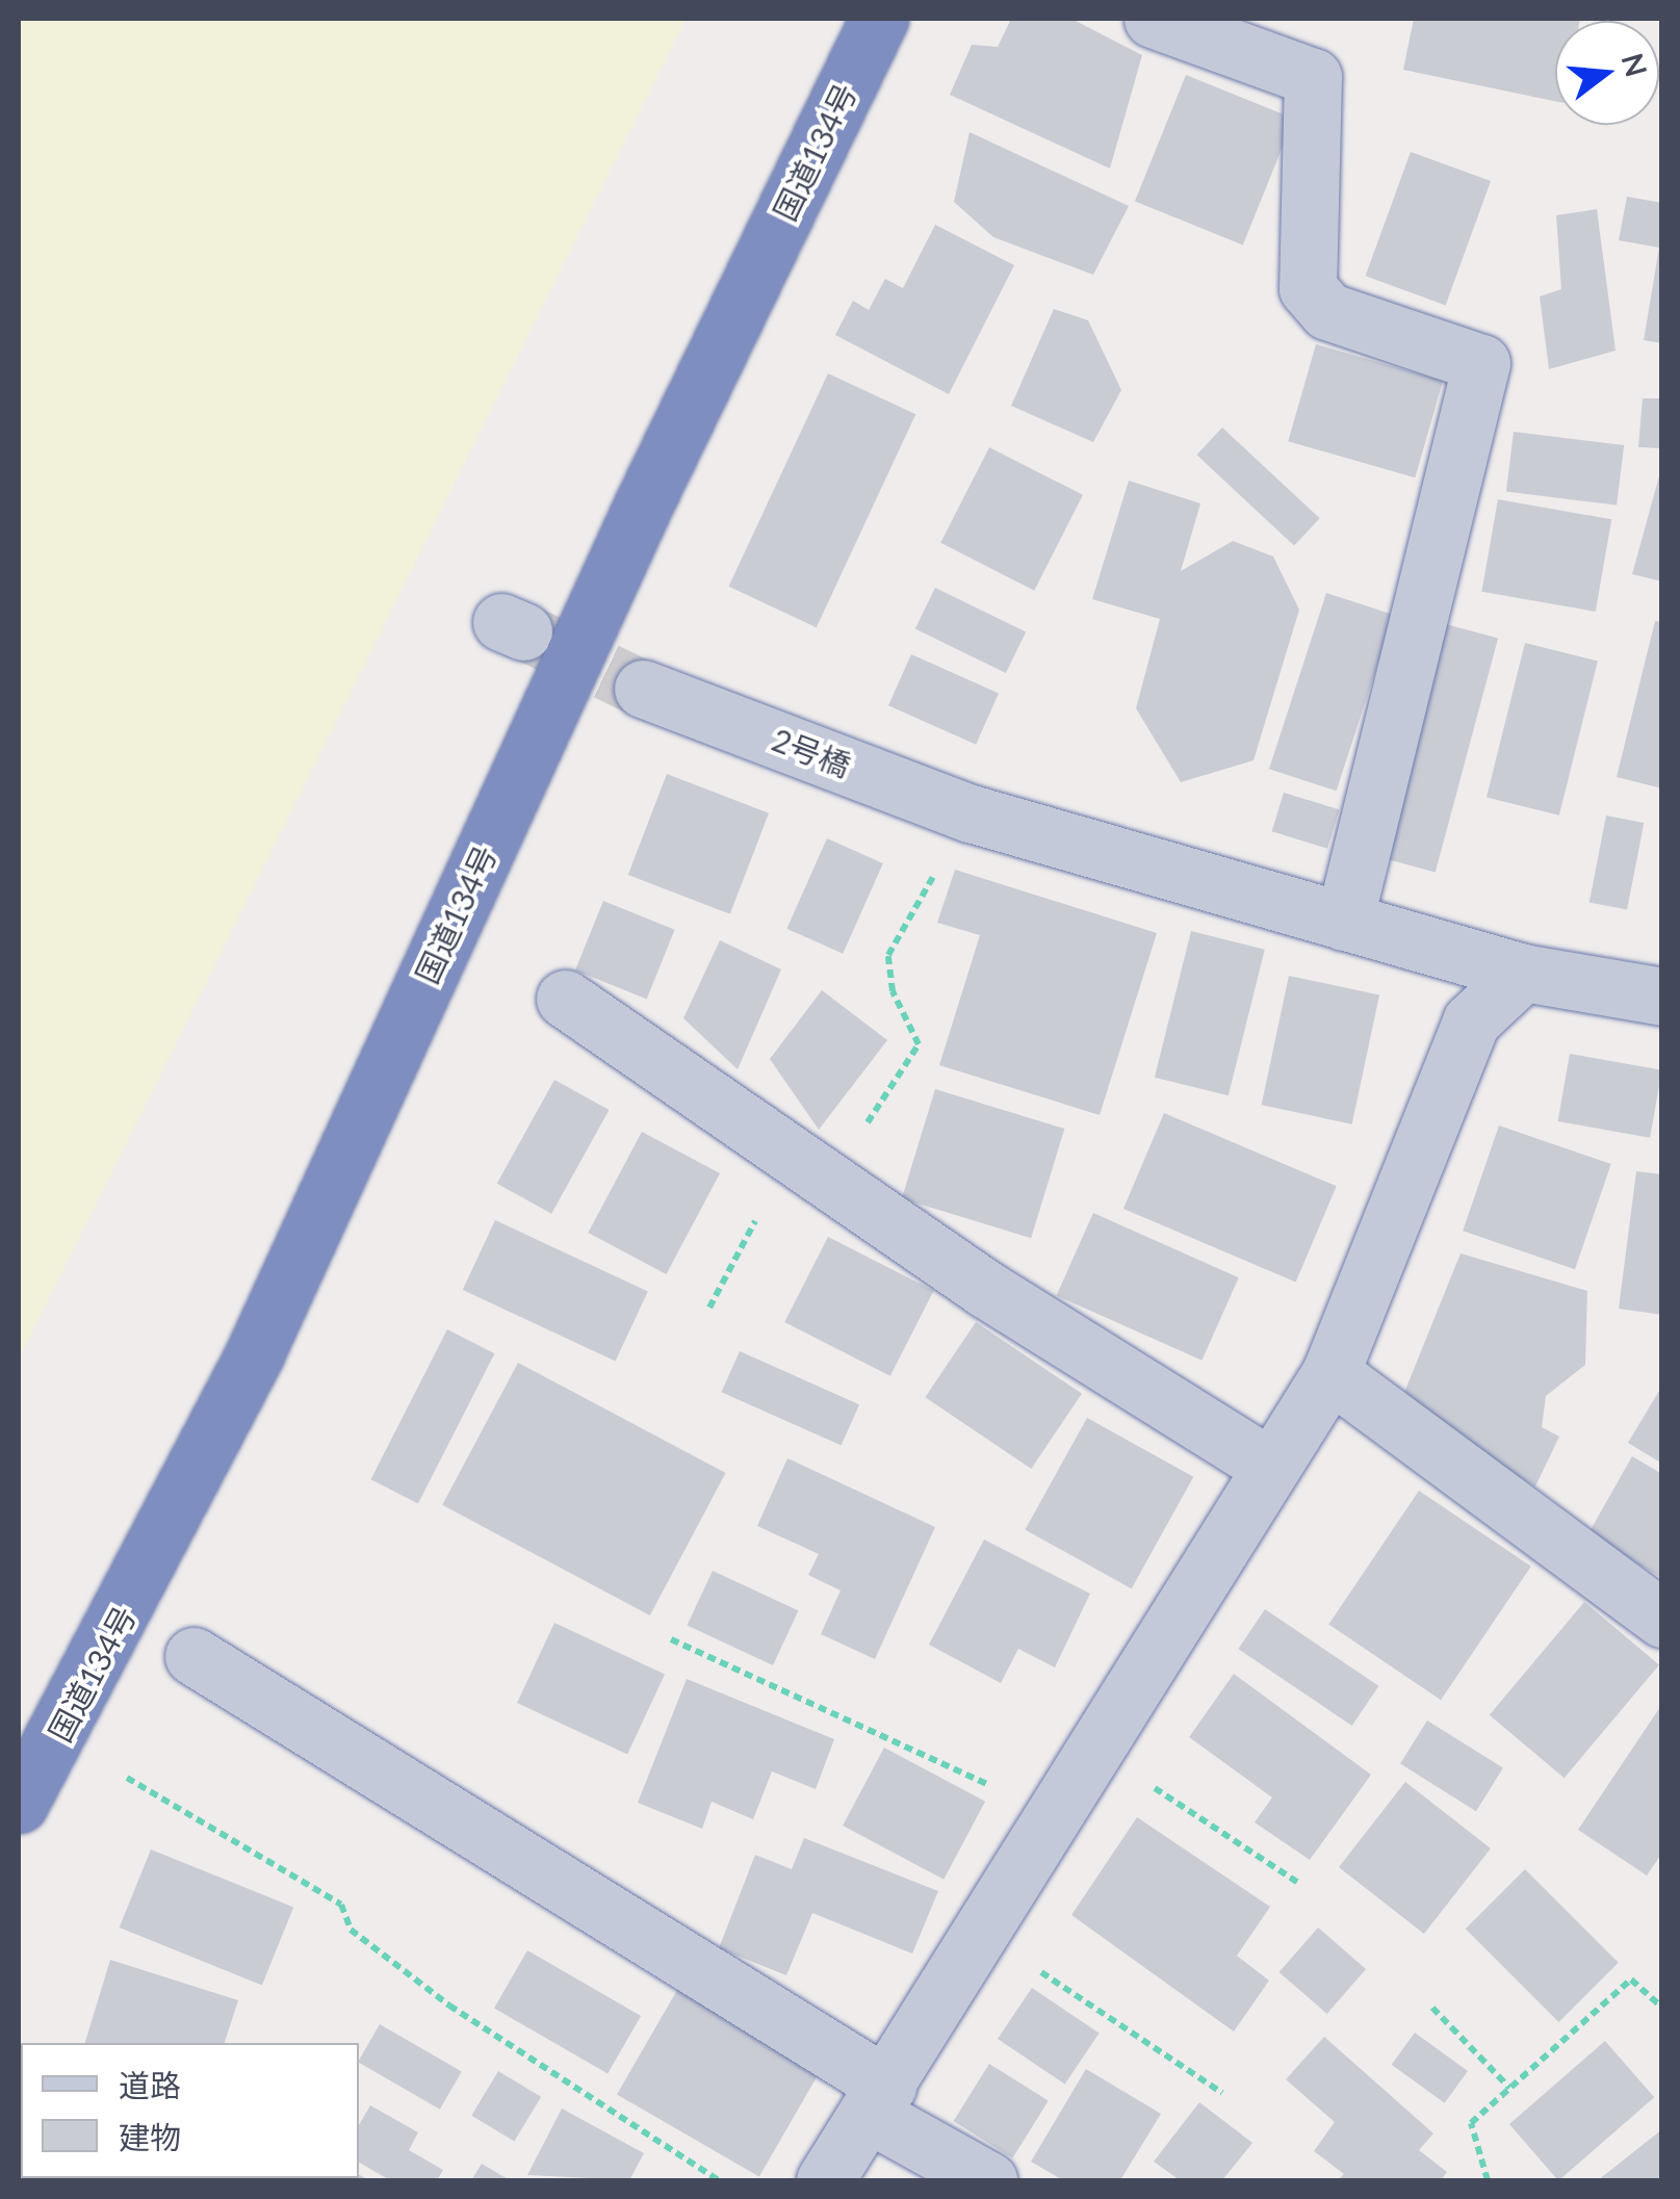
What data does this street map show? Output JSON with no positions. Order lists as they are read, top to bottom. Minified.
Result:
{"streets":{"highway":["国道134号"],"street":["2号橋"]},"legend":["道路","建物"],"north":"right"}
